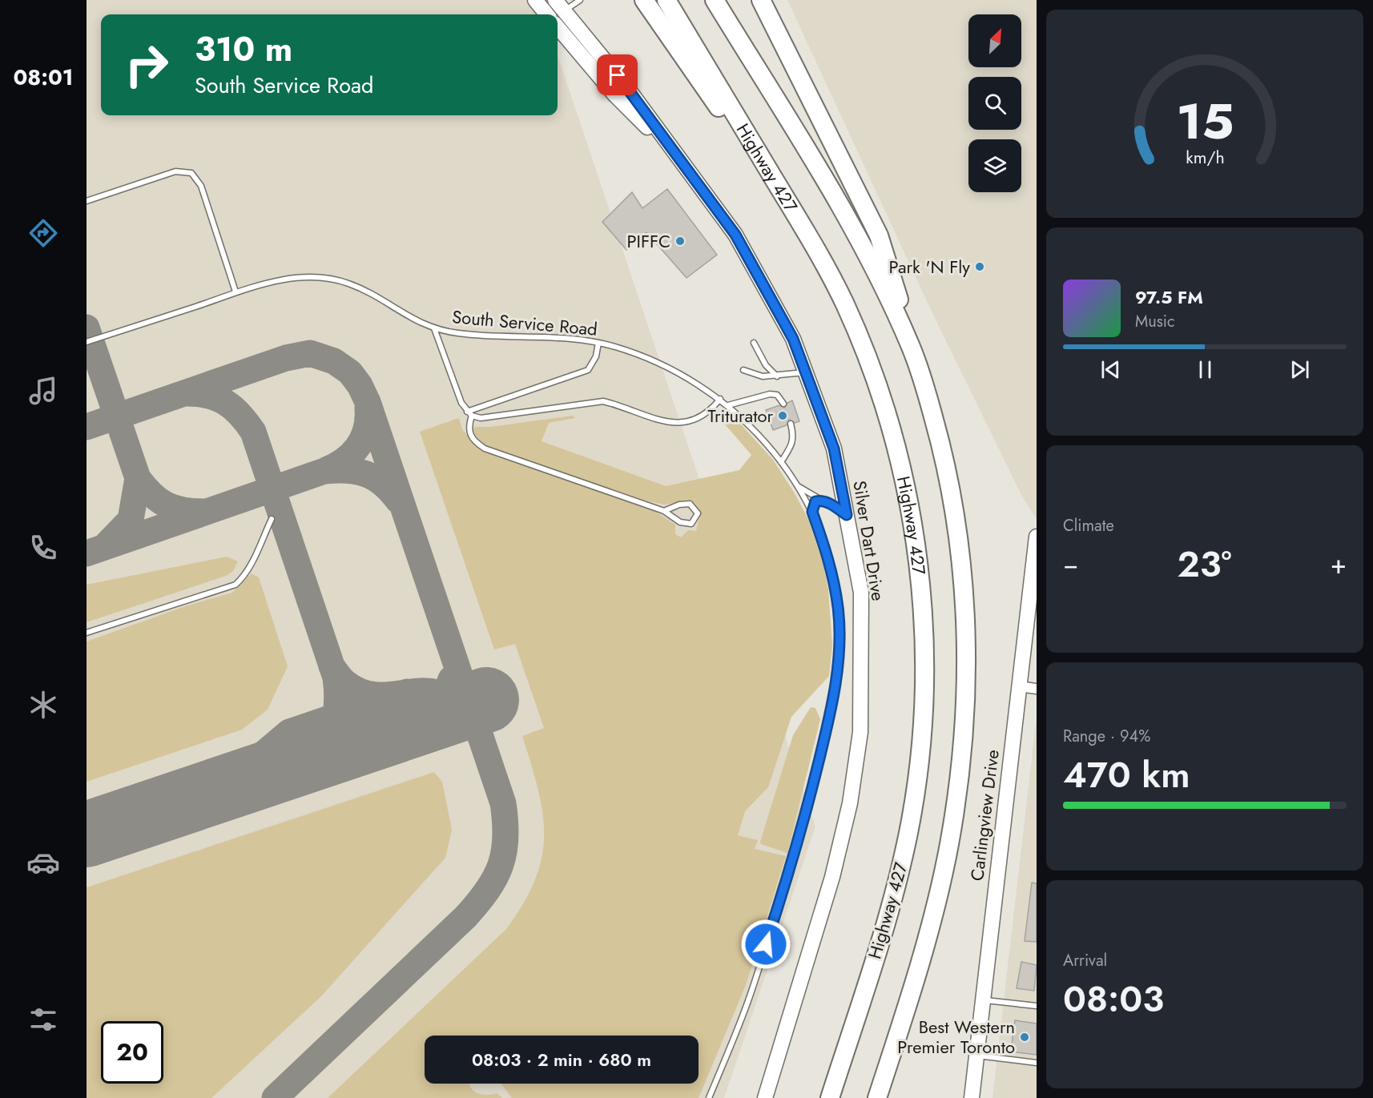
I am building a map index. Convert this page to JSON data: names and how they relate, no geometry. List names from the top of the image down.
{
  "streets": {
    "highway": ["Highway 427"],
    "street": ["Silver Dart Drive", "Carlingview Drive"],
    "lane": ["South Service Road"]
  },
  "crossings": [
    ["South Service Road", "Silver Dart Drive"]
  ],
  "places": [
    "PIFFC",
    "Park 'N Fly",
    "Triturator",
    "Best Western Premier Toronto"
  ],
  "north": "top right",
  "page": {
    "tabs": "08:01",
    "turn": ["310 m", "South Service Road"],
    "song": ["97.5 FM", "Music"],
    "tile": [
      "Climate",
      ["Range · 94%", "470 km"],
      ["Arrival", "08:03"]
    ],
    "heat": ["−", "23°", "+"],
    "limit": "20",
    "trip": "08:03 · 2 min · 680 m",
    "gauge": ["15", "km/h"]
  }
}
